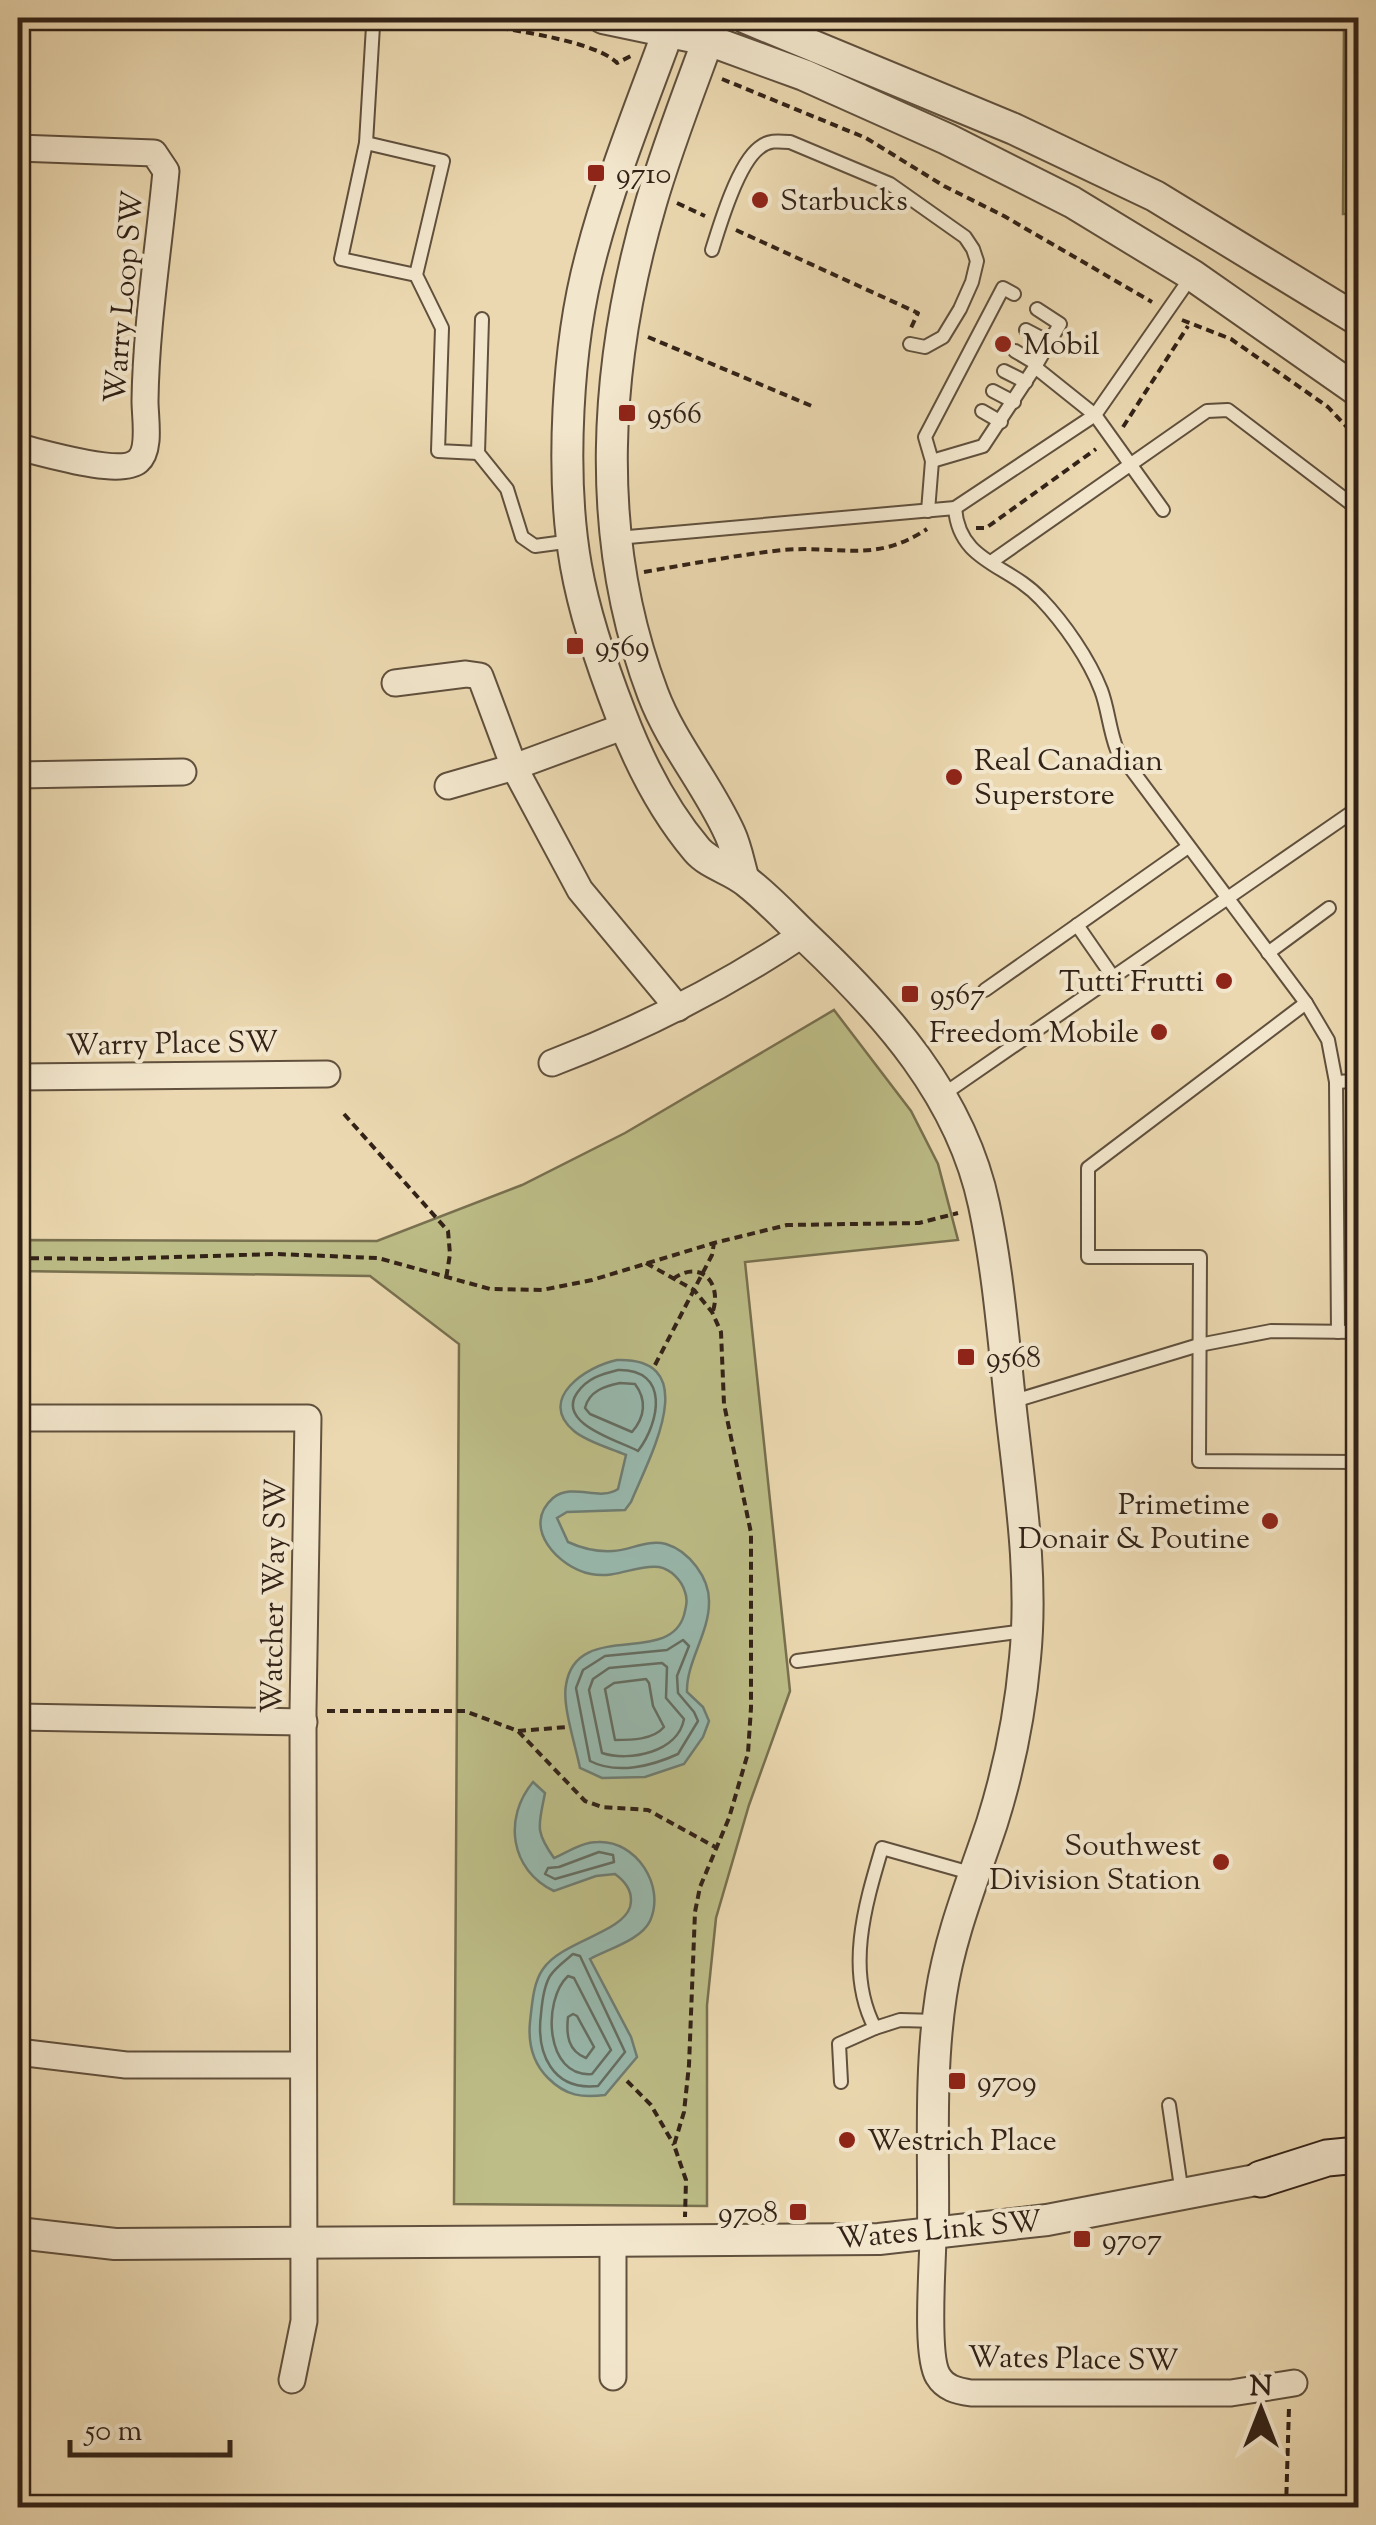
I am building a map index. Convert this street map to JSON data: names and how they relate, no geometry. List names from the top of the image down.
{
  "streets": {
    "street": [
      "Warry Loop SW",
      "Warry Place SW",
      "Watcher Way SW",
      "Wates Link SW",
      "Wates Place SW"
    ]
  },
  "crossings": [
    ["Watcher Way SW", "Wates Link SW"],
    ["Wates Link SW", "Wates Place SW"]
  ],
  "places": {
    "transit": [
      "9710",
      "9566",
      "9569",
      "9567",
      "9568",
      "9709",
      "9708",
      "9707"
    ],
    "other": [
      "Starbucks",
      "Mobil",
      "Real Canadian Superstore",
      "Tutti Frutti",
      "Freedom Mobile",
      "Primetime Donair & Poutine",
      "Southwest Division Station",
      "Westrich Place"
    ]
  },
  "scale_bar": "50 m",
  "north": "top"
}
